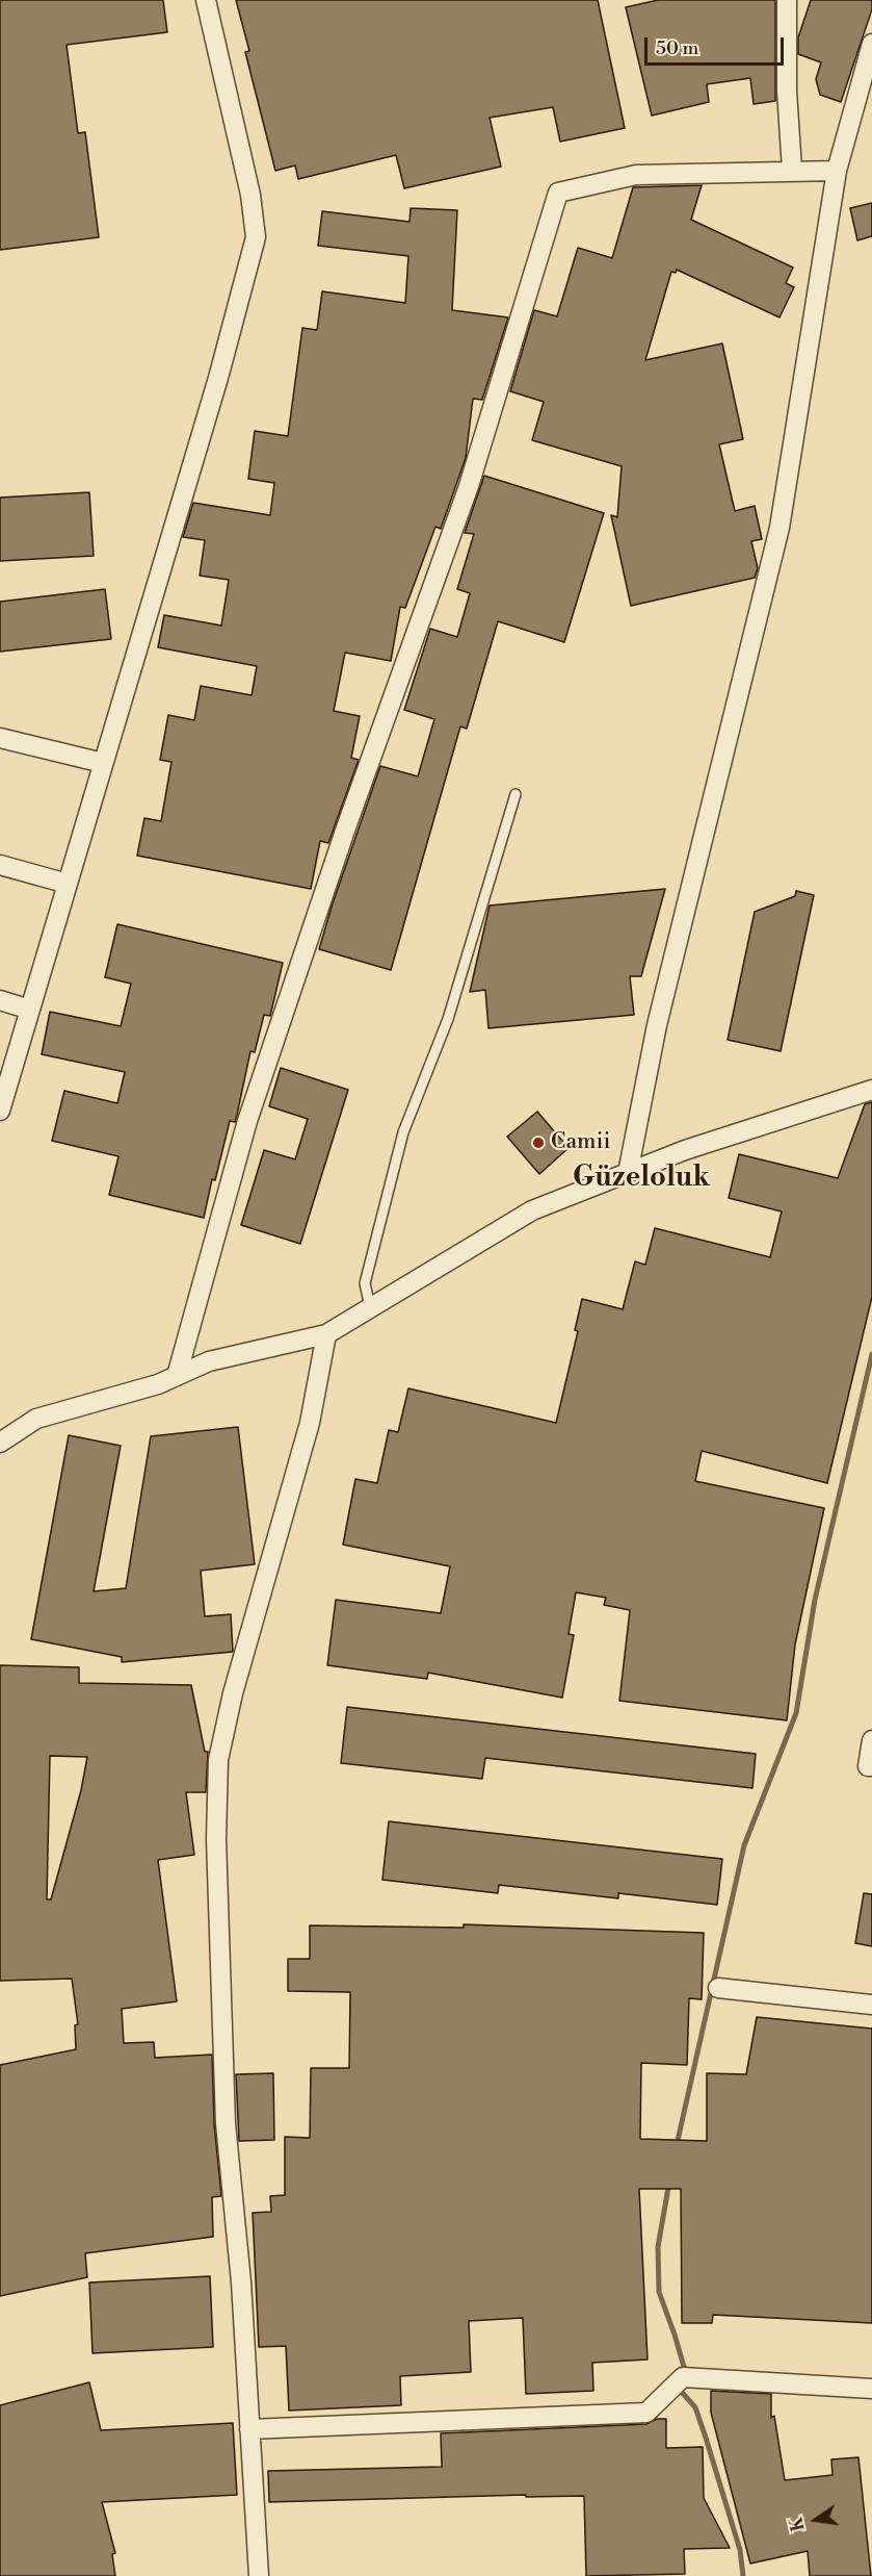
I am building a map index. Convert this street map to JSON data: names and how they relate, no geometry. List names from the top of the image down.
{
  "districts": ["Güzeloluk"],
  "places": ["Camii"],
  "scale_bar": "50 m",
  "north": "left"
}
